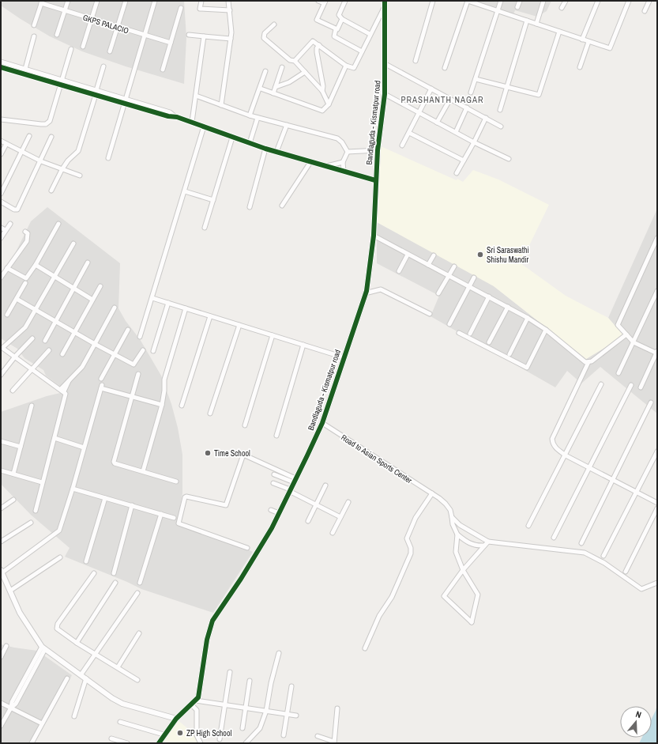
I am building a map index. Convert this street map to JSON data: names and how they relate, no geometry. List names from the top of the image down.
{
  "streets": {
    "street": ["GKPS PALACIO", "Bandlaguda - Kismatpur road", "Road to Asian Sports Center"]
  },
  "crossings": [
    ["Bandlaguda - Kismatpur road", "Road to Asian Sports Center"]
  ],
  "districts": ["PRASHANTH NAGAR"],
  "places": ["Sri Saraswathi Shishu Mandir", "Time School", "ZP High School"],
  "north": "top"
}
